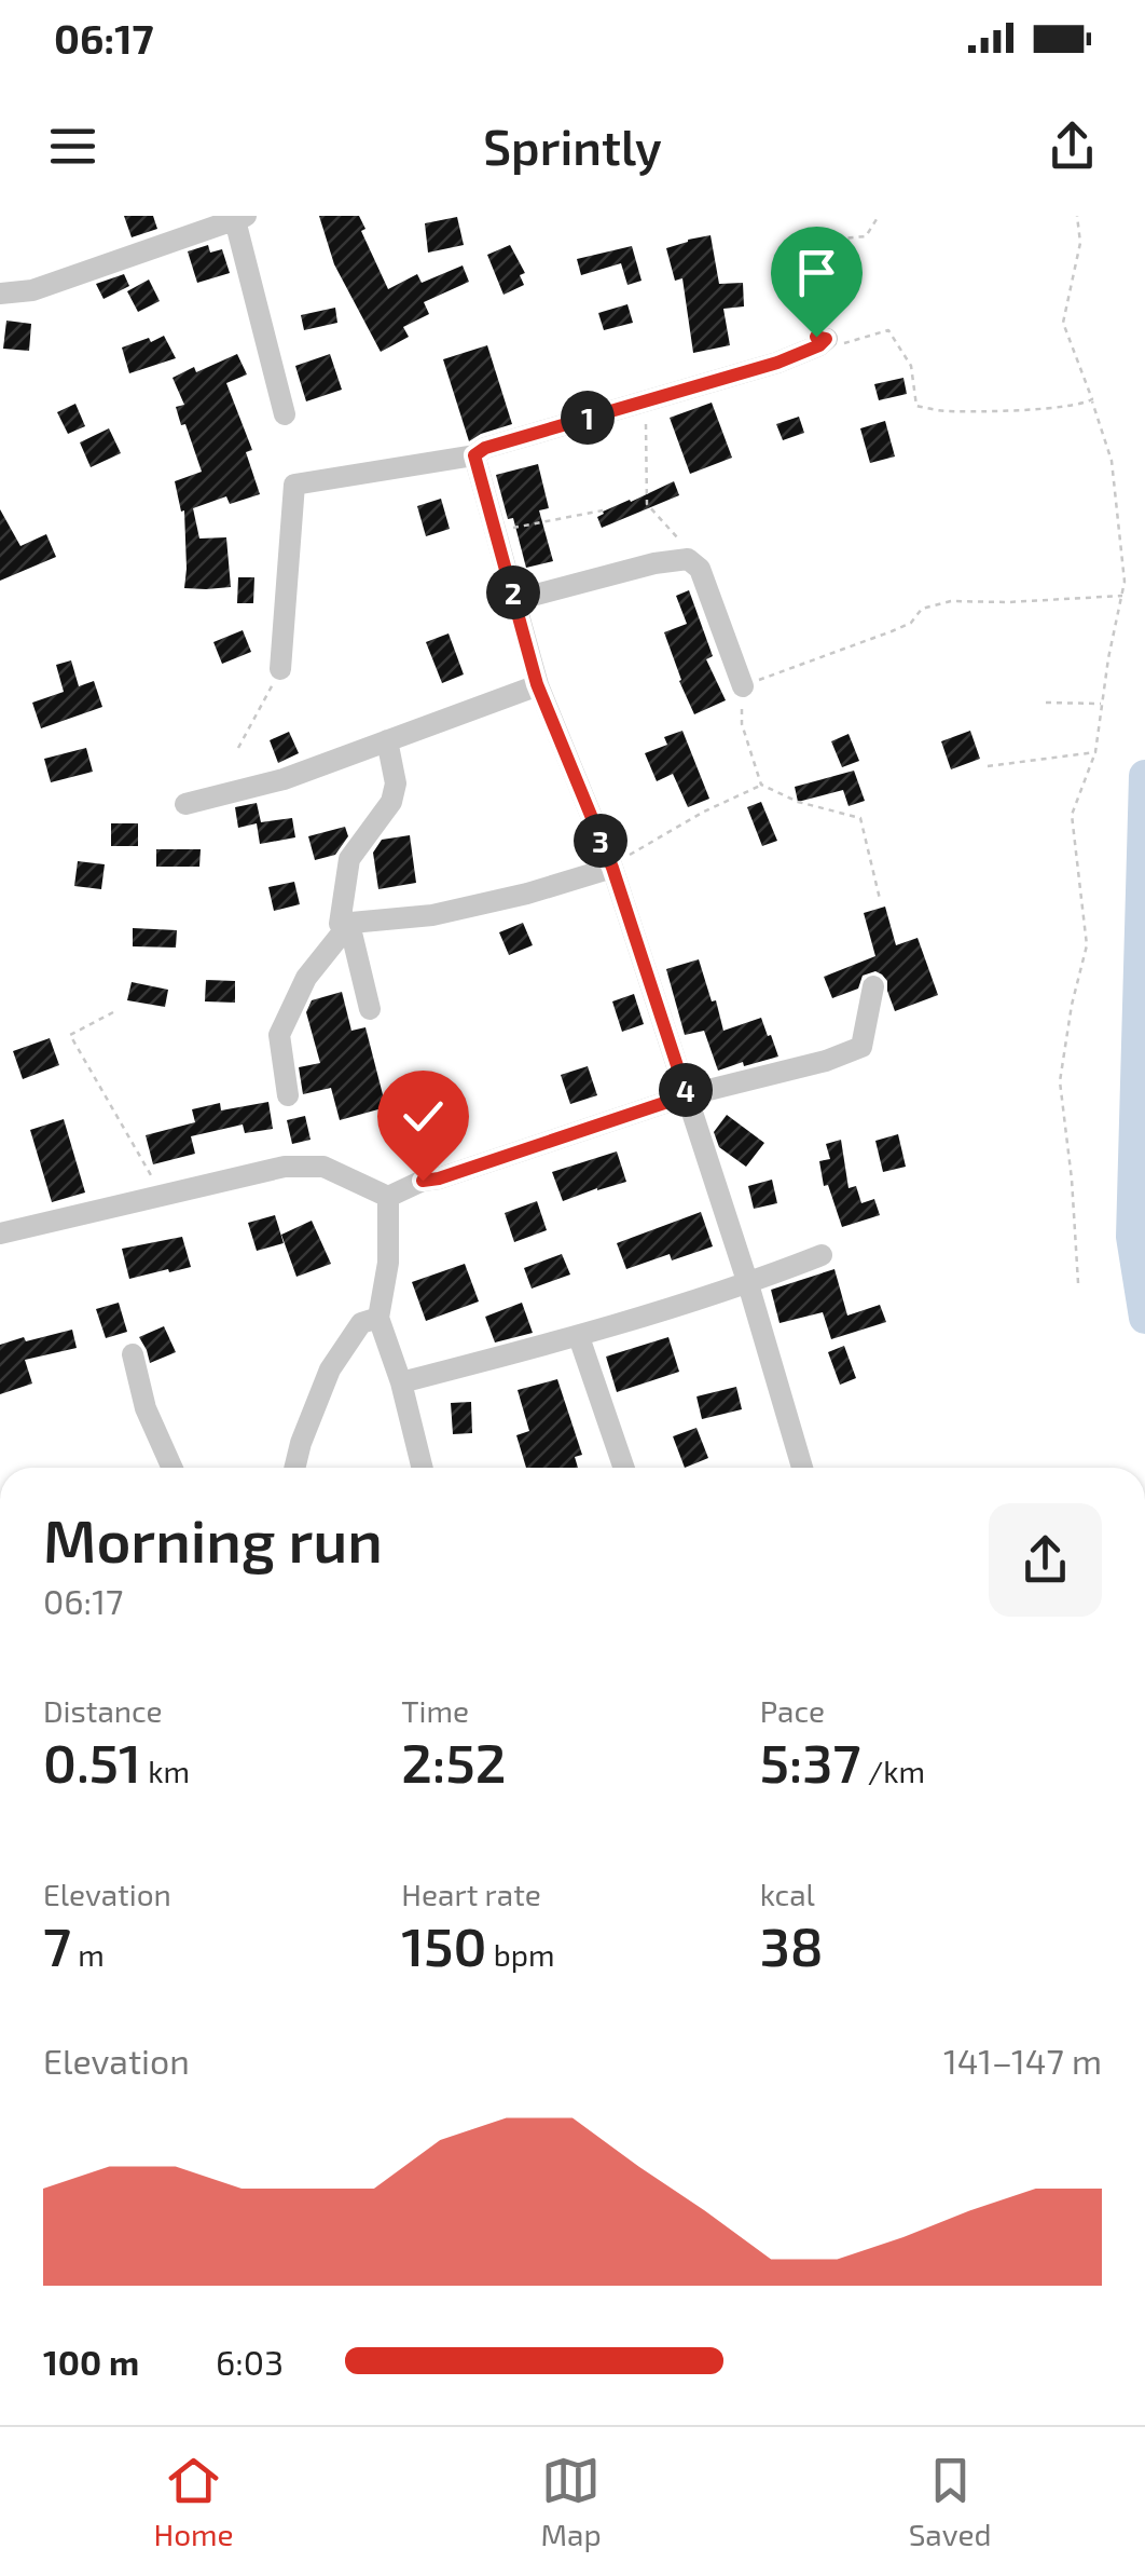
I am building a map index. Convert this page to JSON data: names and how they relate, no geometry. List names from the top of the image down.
{
  "page": {
    "status": "06:17",
    "header": "Sprintly",
    "pins": [
      "1",
      "2",
      "3",
      "4"
    ],
    "heading": ["Morning run", "06:17"],
    "stats": [
      ["Distance", "0.51 km"],
      ["Time", "2:52"],
      ["Pace", "5:37 /km"],
      ["Elevation", "7 m"],
      ["Heart rate", "150 bpm"],
      ["kcal", "38"]
    ],
    "chart": ["Elevation", "141–147 m"],
    "list": [
      {
        "name": "100 m",
        "note": "6:03"
      }
    ],
    "tabs": ["Home", "Map", "Saved"]
  }
}
